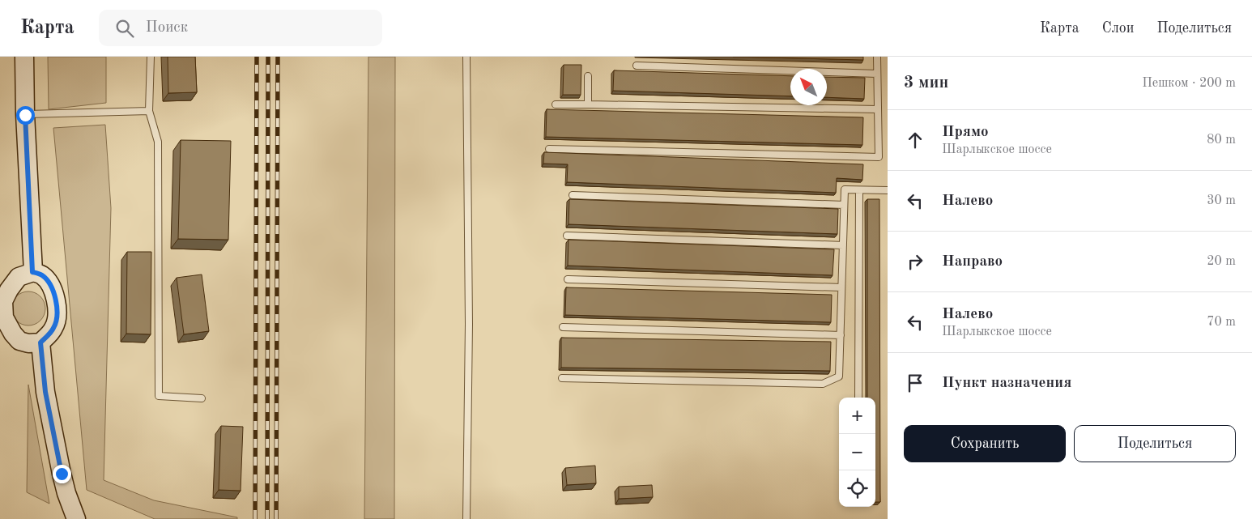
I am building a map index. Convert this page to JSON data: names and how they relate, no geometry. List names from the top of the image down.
{
  "north": "top left",
  "page": {
    "header": "Карта",
    "search": "Поиск",
    "nav": ["Карта", "Слои", "Поделиться"],
    "heading": ["3 мин", "Пешком · 200 m"],
    "list": [
      ["Прямо", "Шарлыкское шоссе", "80 m"],
      ["Налево", "30 m"],
      ["Направо", "20 m"],
      ["Налево", "Шарлыкское шоссе", "70 m"],
      "Пункт назначения"
    ],
    "map_buttons": ["+", "−"],
    "buttons": ["Сохранить", "Поделиться"]
  }
}
